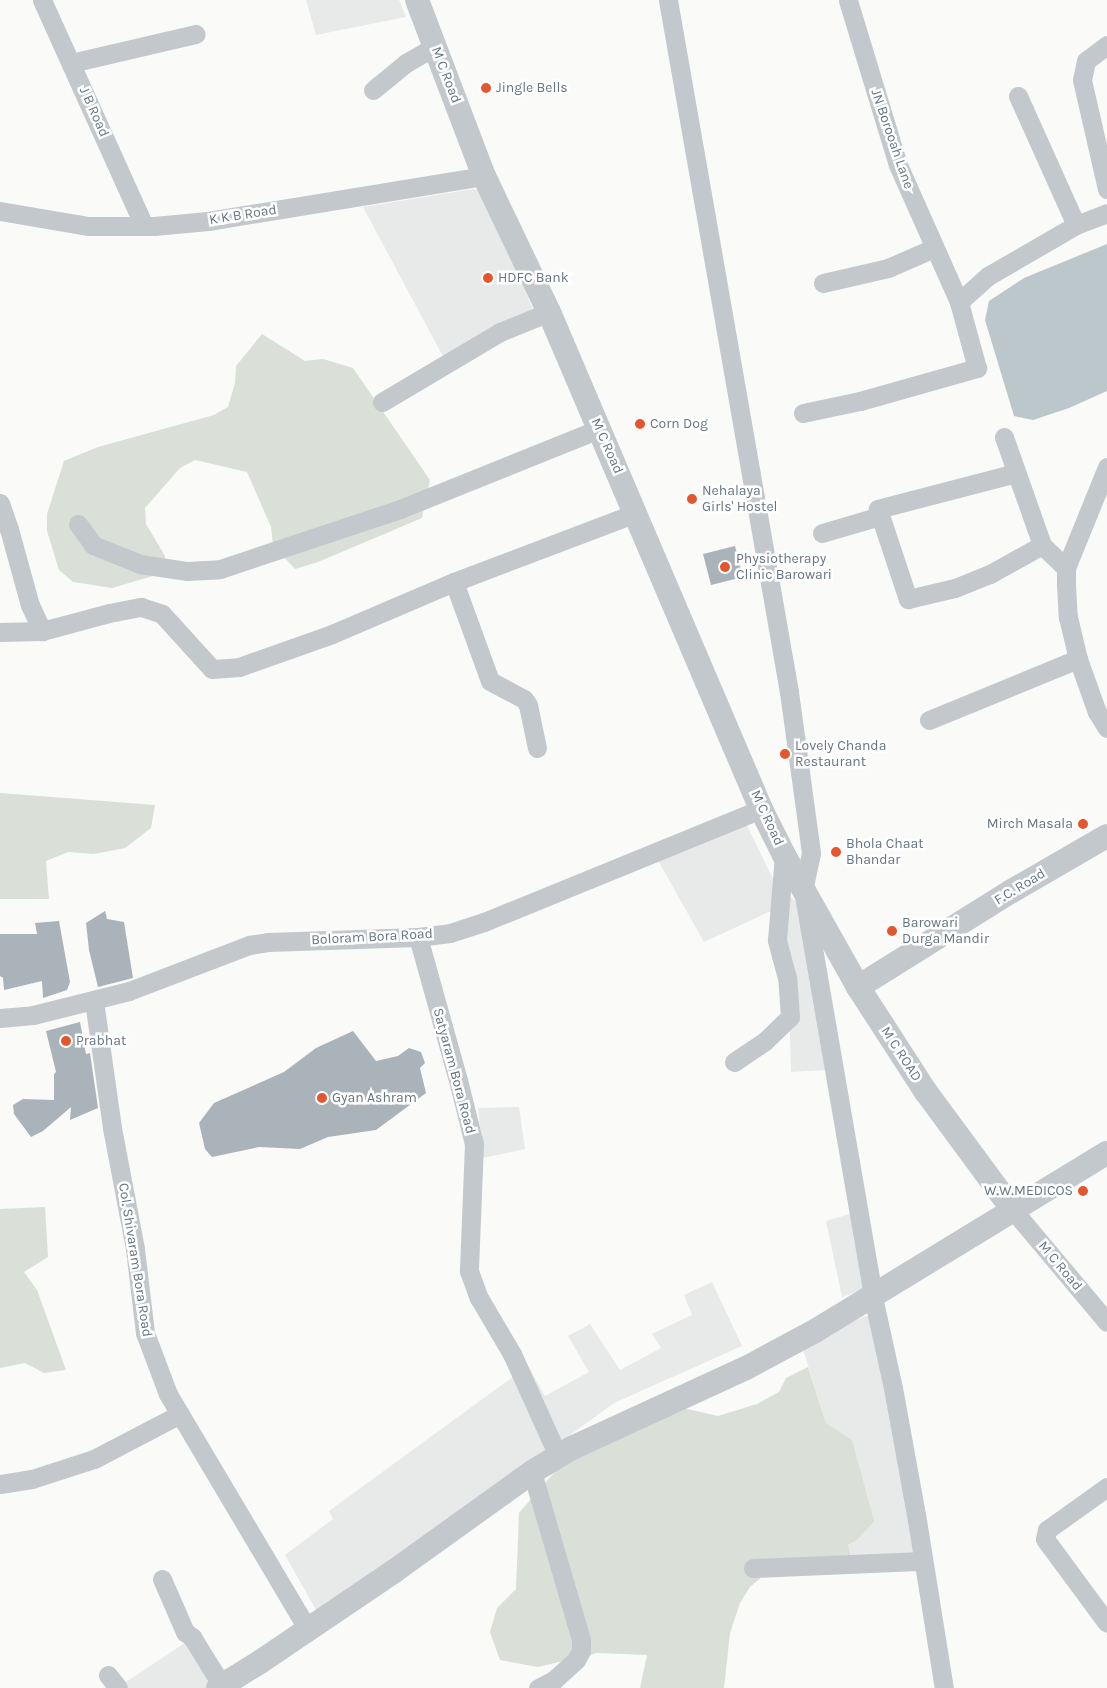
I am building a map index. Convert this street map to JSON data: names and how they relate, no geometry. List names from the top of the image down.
{
  "streets": {
    "street": [
      "M C Road",
      "J B Road",
      "JN Borooah Lane",
      "K K B Road",
      "F.C. Road",
      "Boloram Bora Road",
      "M C ROAD",
      "Satyaram Bora Road",
      "Col. Shivaram Bora Road"
    ]
  },
  "crossings": [
    ["M C Road", "K K B Road"],
    ["M C Road", "Boloram Bora Road"],
    ["M C Road", "M C ROAD"],
    ["J B Road", "K K B Road"],
    ["F.C. Road", "M C ROAD"],
    ["Boloram Bora Road", "Satyaram Bora Road"],
    ["Boloram Bora Road", "Col. Shivaram Bora Road"]
  ],
  "places": [
    "Jingle Bells",
    "HDFC Bank",
    "Corn Dog",
    "Nehalaya Girls' Hostel",
    "Physiotherapy Clinic Barowari",
    "Lovely Chanda Restaurant",
    "Mirch Masala",
    "Bhola Chaat Bhandar",
    "Barowari Durga Mandir",
    "Prabhat",
    "Gyan Ashram",
    "W.W.MEDICOS"
  ]
}
